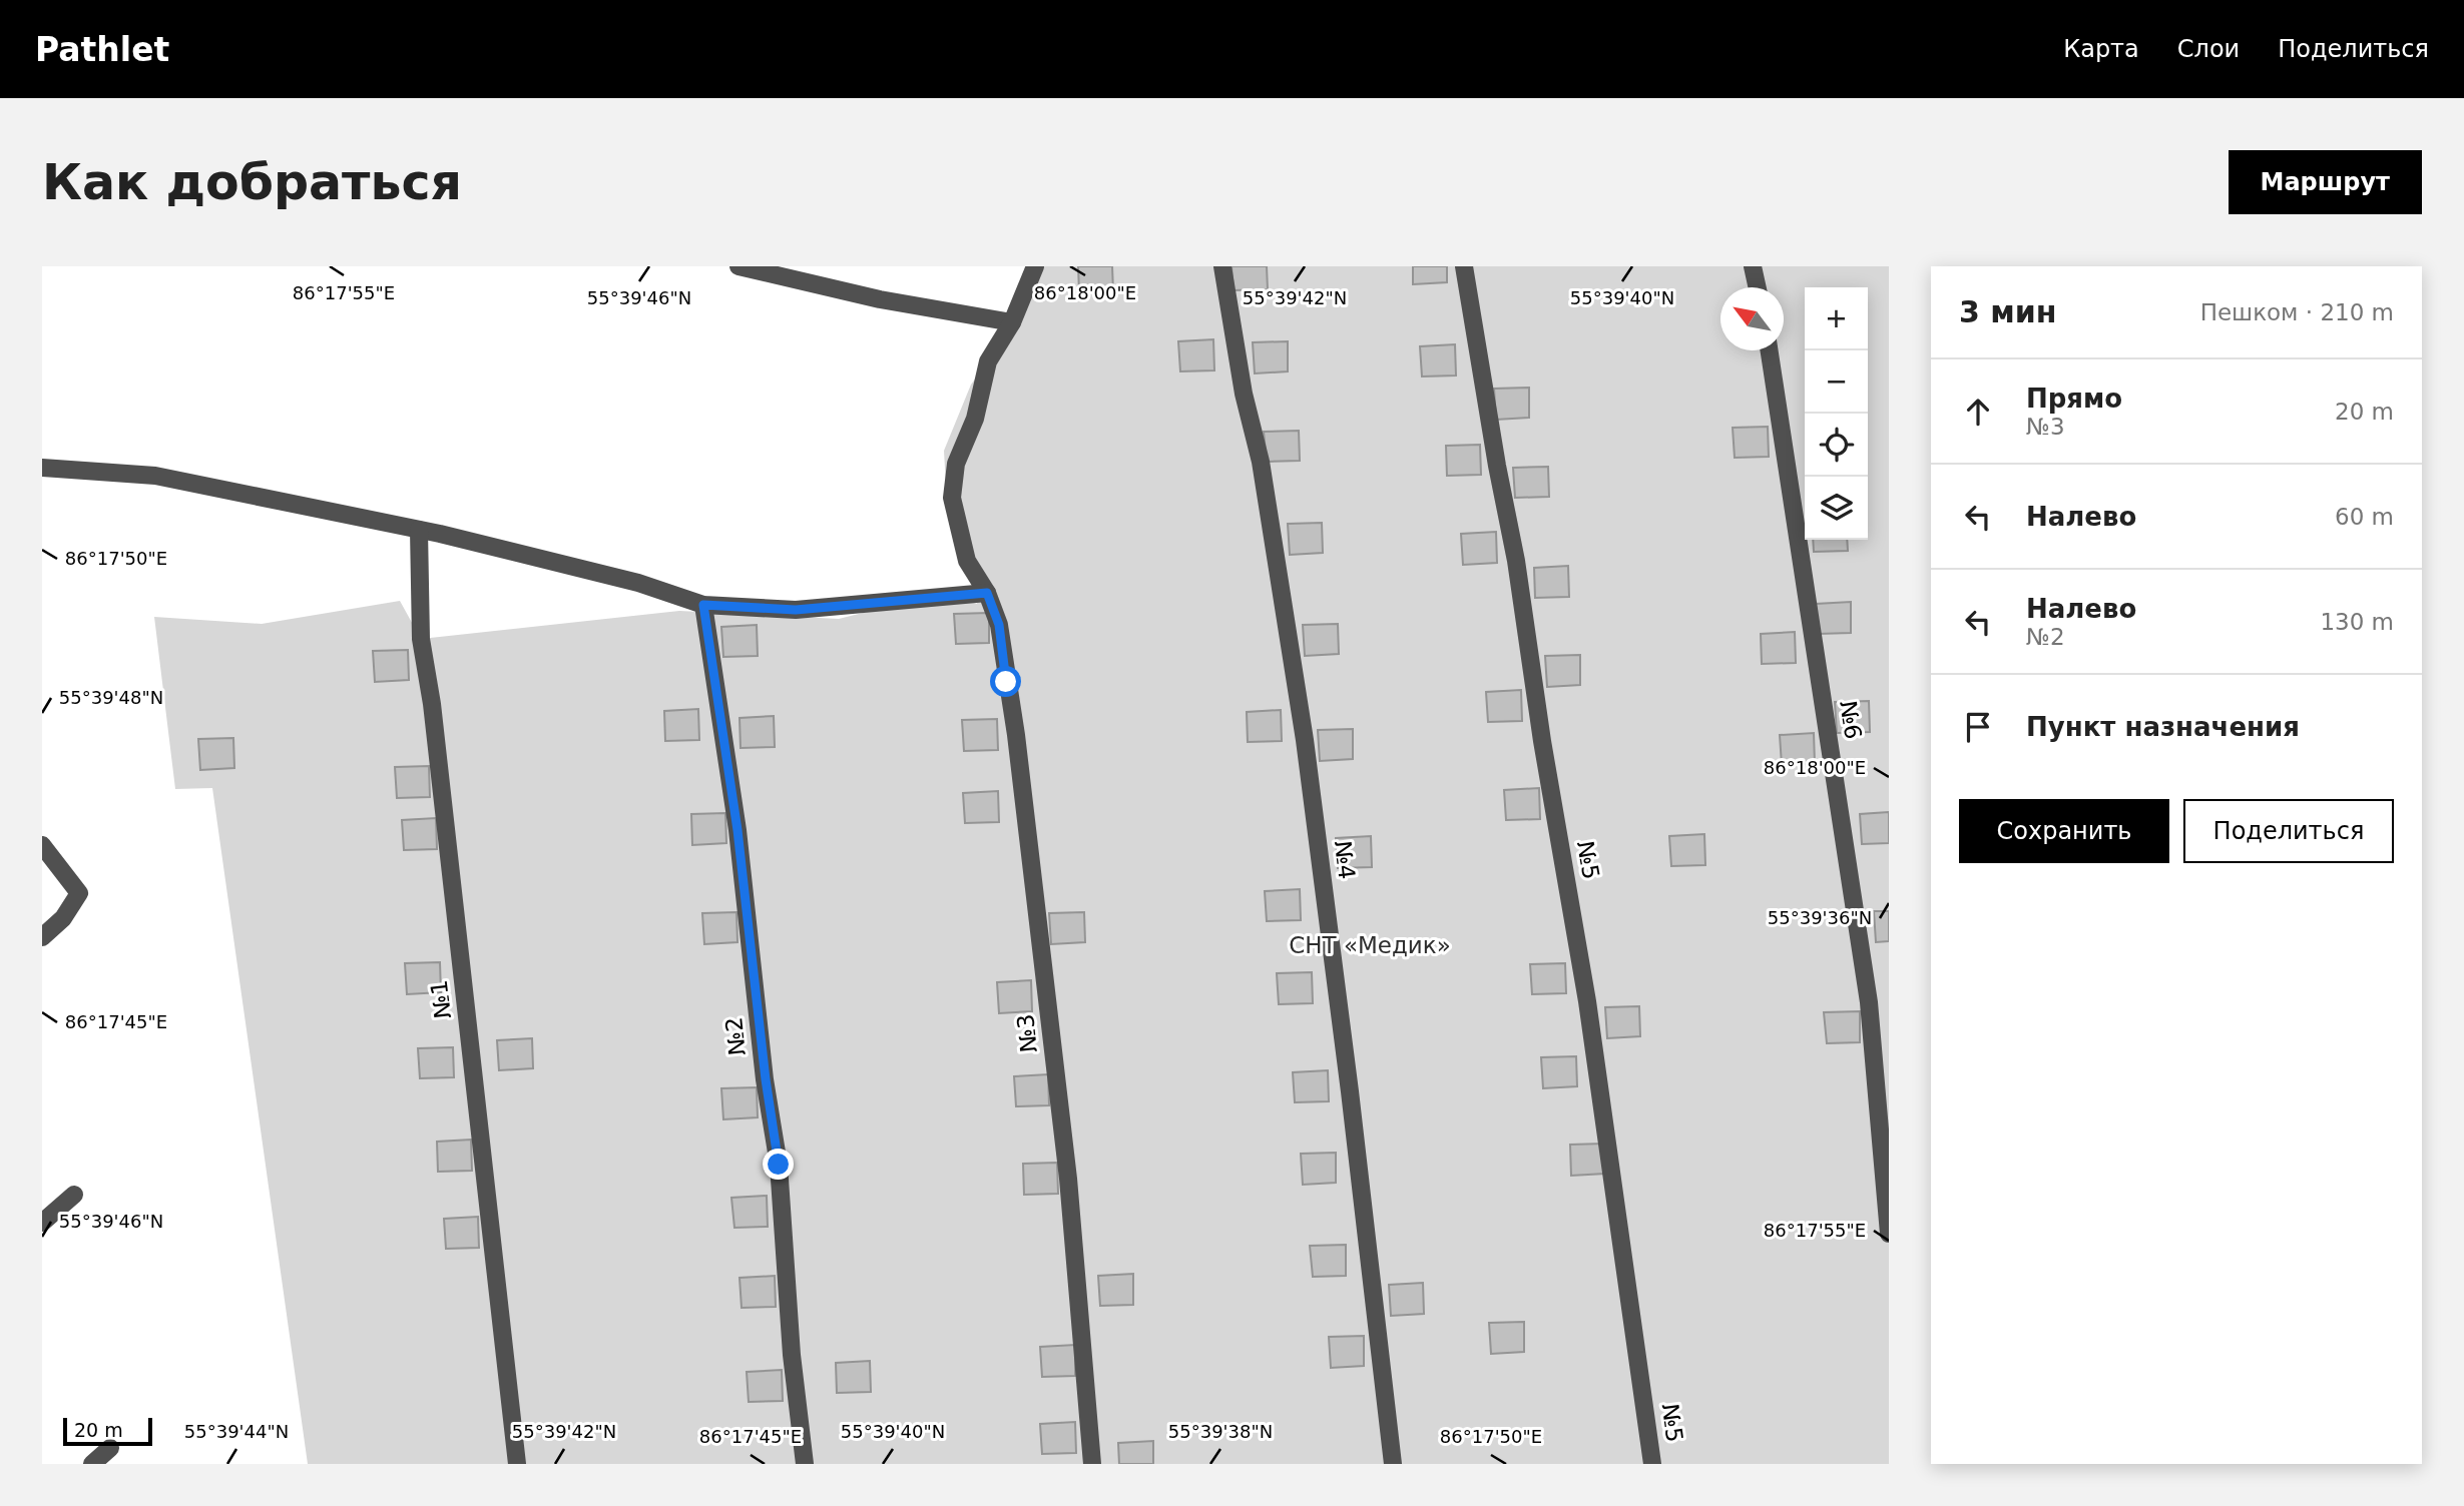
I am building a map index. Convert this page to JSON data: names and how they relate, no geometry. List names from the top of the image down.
{
  "streets": {
    "street": [
      "№6",
      "№4",
      "№5",
      "№1",
      "№3",
      "№2"
    ]
  },
  "parks": ["СНТ «Медик»"],
  "scale_bar": "20 m",
  "north": "top left",
  "page": {
    "header": "Pathlet",
    "nav": ["Карта", "Слои", "Поделиться"],
    "buttons": [
      "Маршрут",
      ["Сохранить", "Поделиться"]
    ],
    "title": "Как добраться",
    "heading": ["3 мин", "Пешком · 210 m"],
    "map_buttons": ["+", "−"],
    "list": [
      ["Прямо", "№3", "20 m"],
      ["Налево", "60 m"],
      ["Налево", "№2", "130 m"],
      "Пункт назначения"
    ],
    "scale": "20 m"
  },
  "coordinates": [
    "86°17'55\"E",
    "86°18'00\"E",
    "55°39'46\"N",
    "55°39'42\"N",
    "55°39'40\"N",
    "86°17'50\"E",
    "55°39'48\"N",
    "55°39'36\"N",
    "86°17'45\"E",
    "55°39'44\"N",
    "55°39'38\"N"
  ]
}
